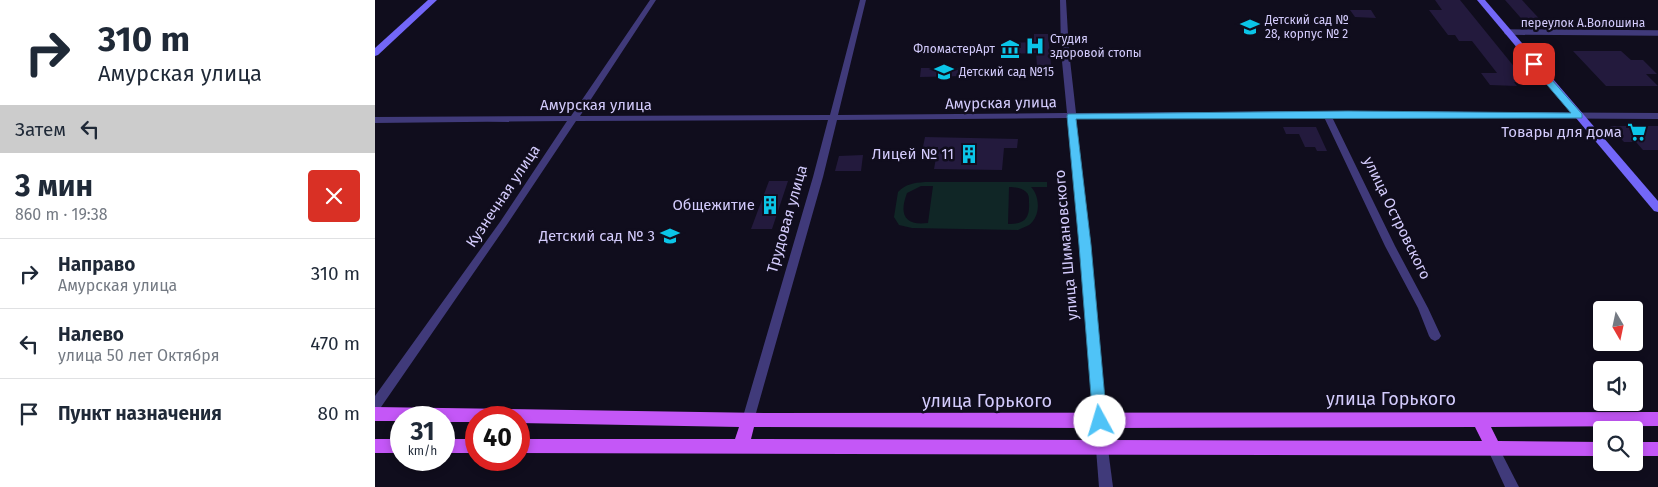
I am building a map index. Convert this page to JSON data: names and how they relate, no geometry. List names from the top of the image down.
{
  "streets": {
    "main road": ["Трудовая улица", "улица Шимановского", "улица Горького"],
    "street": [
      "переулок А.Волошина",
      "Амурская улица",
      "Кузнечная улица",
      "улица Островского"
    ]
  },
  "crossings": [
    ["Амурская улица", "Кузнечная улица"],
    ["Амурская улица", "улица Островского"],
    ["Амурская улица", "Трудовая улица"],
    ["Амурская улица", "улица Шимановского"],
    ["Трудовая улица", "улица Горького"],
    ["улица Шимановского", "улица Горького"]
  ],
  "places": {
    "school or university": ["Детский сад № 28, корпус № 2", "Детский сад №15", "Детский сад № 3"],
    "hospital": ["Студия здоровой стопы"],
    "museum": ["ФломастерАрт"],
    "supermarket": ["Товары для дома"],
    "building": ["Лицей № 11", "Общежитие"]
  },
  "north": "bottom",
  "page": {
    "turn": ["310 m", "Амурская улица"],
    "then": "Затем",
    "heading": ["3 мин", "860 m · 19:38"],
    "list": [
      {
        "name": "Направо",
        "note": "Амурская улица",
        "value": "310 m"
      },
      {
        "name": "Налево",
        "note": "улица 50 лет Октября",
        "value": "470 m"
      },
      {
        "name": "Пункт назначения",
        "value": "80 m"
      }
    ],
    "speed": "31 km/h",
    "limit": "40"
  }
}
